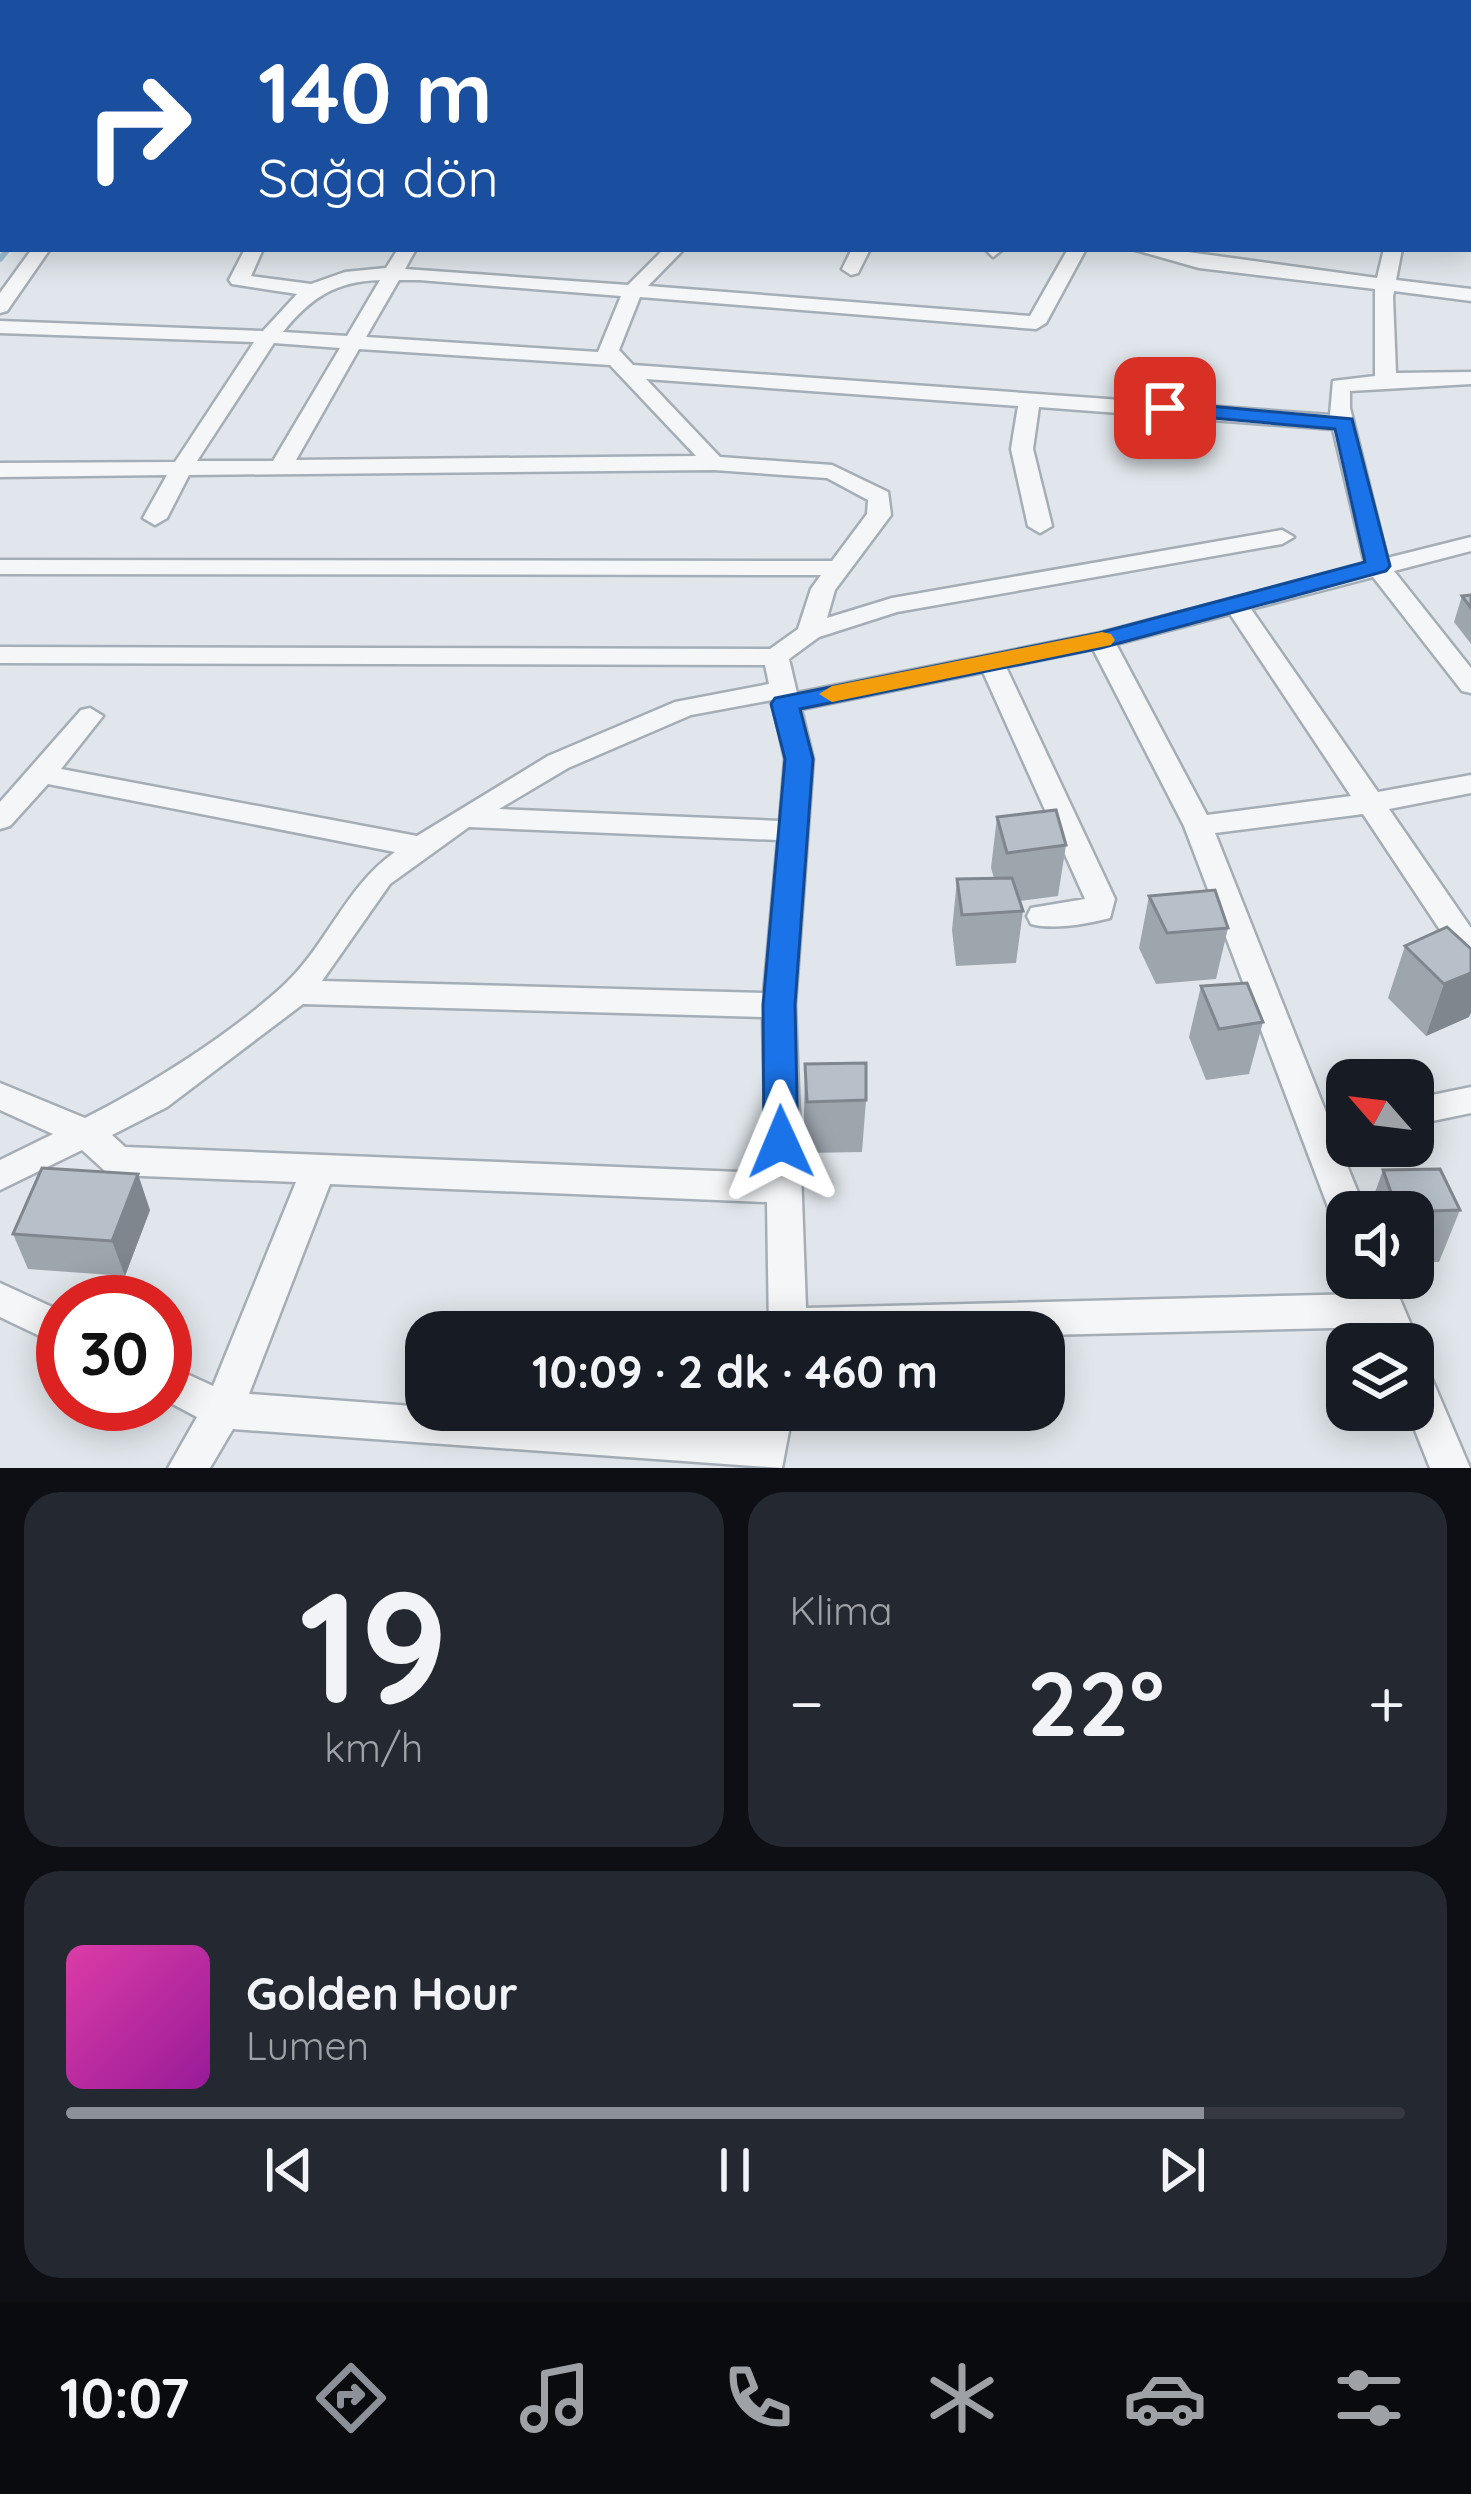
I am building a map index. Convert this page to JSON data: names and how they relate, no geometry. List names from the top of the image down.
{
  "north": "top left",
  "page": {
    "turn": ["140 m", "Sağa dön"],
    "limit": "30",
    "trip": "10:09 · 2 dk · 460 m",
    "tile": [
      ["19", "km/h"],
      "Klima"
    ],
    "heat": ["−", "22°", "+"],
    "song": ["Golden Hour", "Lumen"],
    "tabs": "10:07"
  }
}
